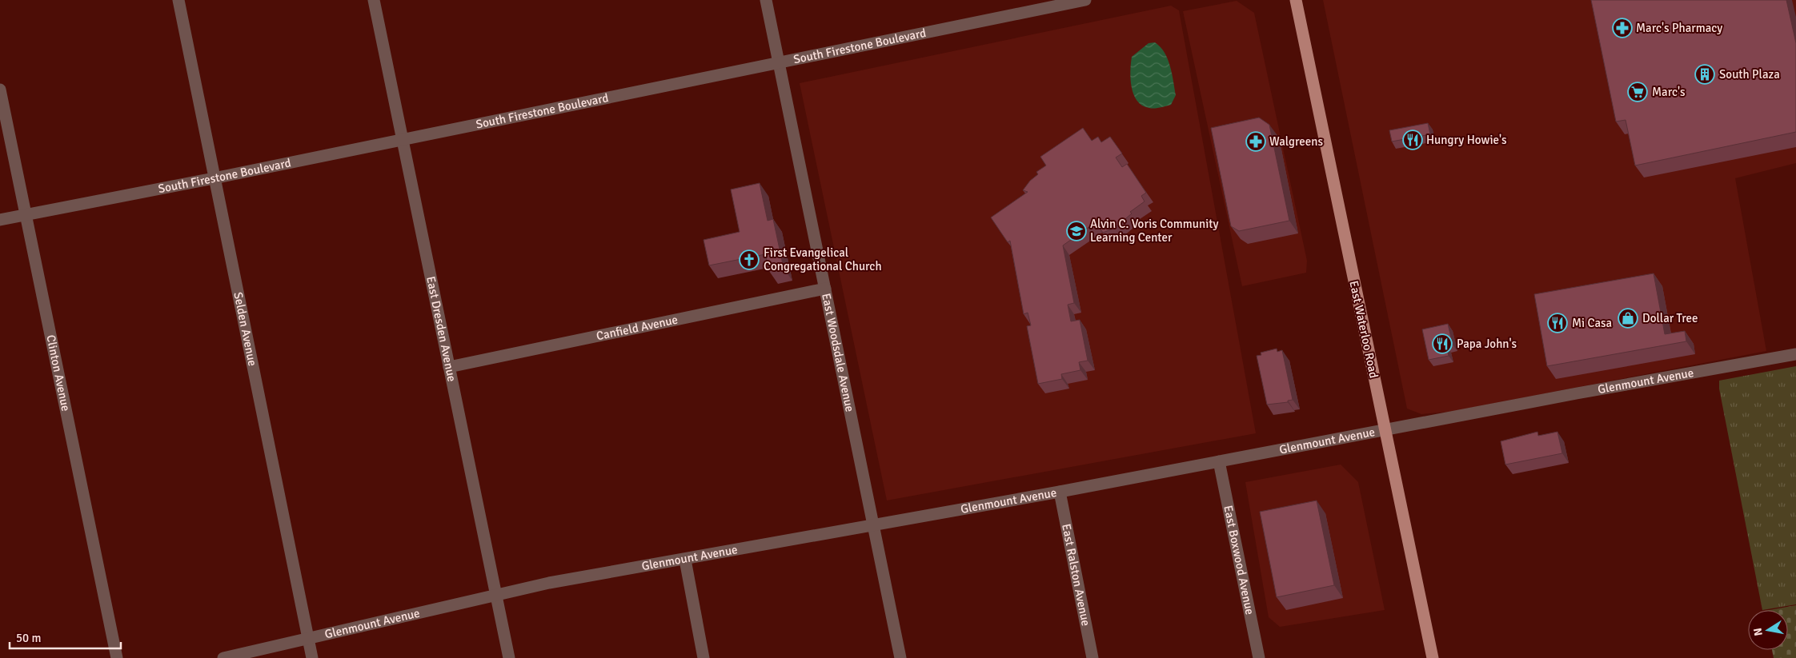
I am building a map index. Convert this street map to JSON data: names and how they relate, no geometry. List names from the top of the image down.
{
  "streets": {
    "main road": ["East Waterloo Road"],
    "street": [
      "South Firestone Boulevard",
      "Canfield Avenue",
      "Selden Avenue",
      "East Dresden Avenue",
      "East Woodsdale Avenue",
      "Clinton Avenue",
      "Glenmount Avenue",
      "East Boxwood Avenue",
      "East Ralston Avenue"
    ]
  },
  "crossings": [
    ["South Firestone Boulevard", "Selden Avenue"],
    ["South Firestone Boulevard", "East Dresden Avenue"],
    ["South Firestone Boulevard", "East Woodsdale Avenue"],
    ["South Firestone Boulevard", "Clinton Avenue"],
    ["Canfield Avenue", "East Dresden Avenue"],
    ["Canfield Avenue", "East Woodsdale Avenue"],
    ["Selden Avenue", "Glenmount Avenue"],
    ["East Dresden Avenue", "Glenmount Avenue"],
    ["East Waterloo Road", "Glenmount Avenue"],
    ["East Woodsdale Avenue", "Glenmount Avenue"],
    ["Glenmount Avenue", "East Boxwood Avenue"],
    ["Glenmount Avenue", "East Ralston Avenue"]
  ],
  "places": {
    "pharmacy": ["Marc's Pharmacy", "Walgreens"],
    "building": ["South Plaza"],
    "supermarket": ["Marc's"],
    "restaurant": ["Hungry Howie's", "Mi Casa", "Papa John's"],
    "school or university": ["Alvin C. Voris Community Learning Center"],
    "church": ["First Evangelical Congregational Church"],
    "shop": ["Dollar Tree"]
  },
  "scale_bar": "50 m",
  "north": "left"
}
